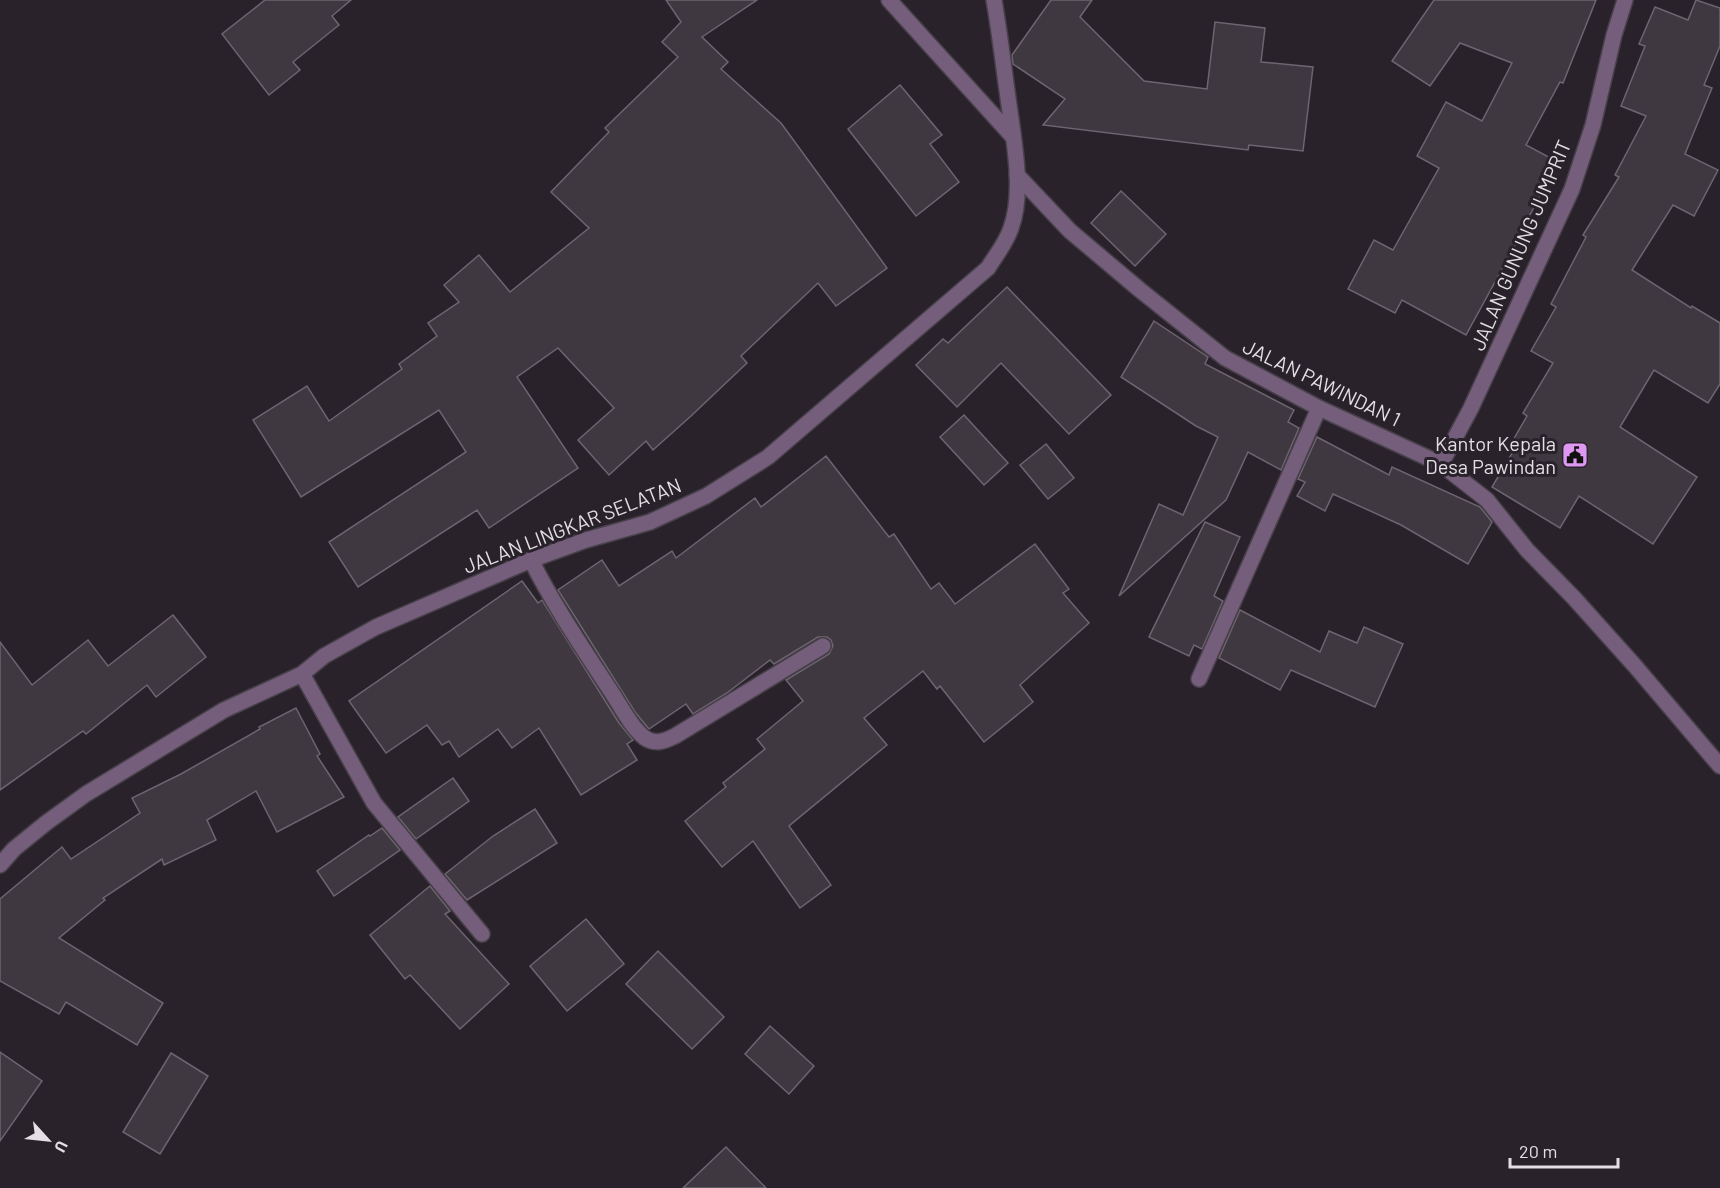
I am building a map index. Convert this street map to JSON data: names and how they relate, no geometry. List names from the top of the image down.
{
  "streets": {
    "street": ["JALAN GUNUNG JUMPRIT", "JALAN PAWINDAN 1", "JALAN LINGKAR SELATAN"]
  },
  "crossings": [
    ["JALAN GUNUNG JUMPRIT", "JALAN PAWINDAN 1"],
    ["JALAN PAWINDAN 1", "JALAN LINGKAR SELATAN"]
  ],
  "places": {
    "public building": ["Kantor Kepala Desa Pawindan"]
  },
  "scale_bar": "20 m",
  "north": "bottom right"
}
